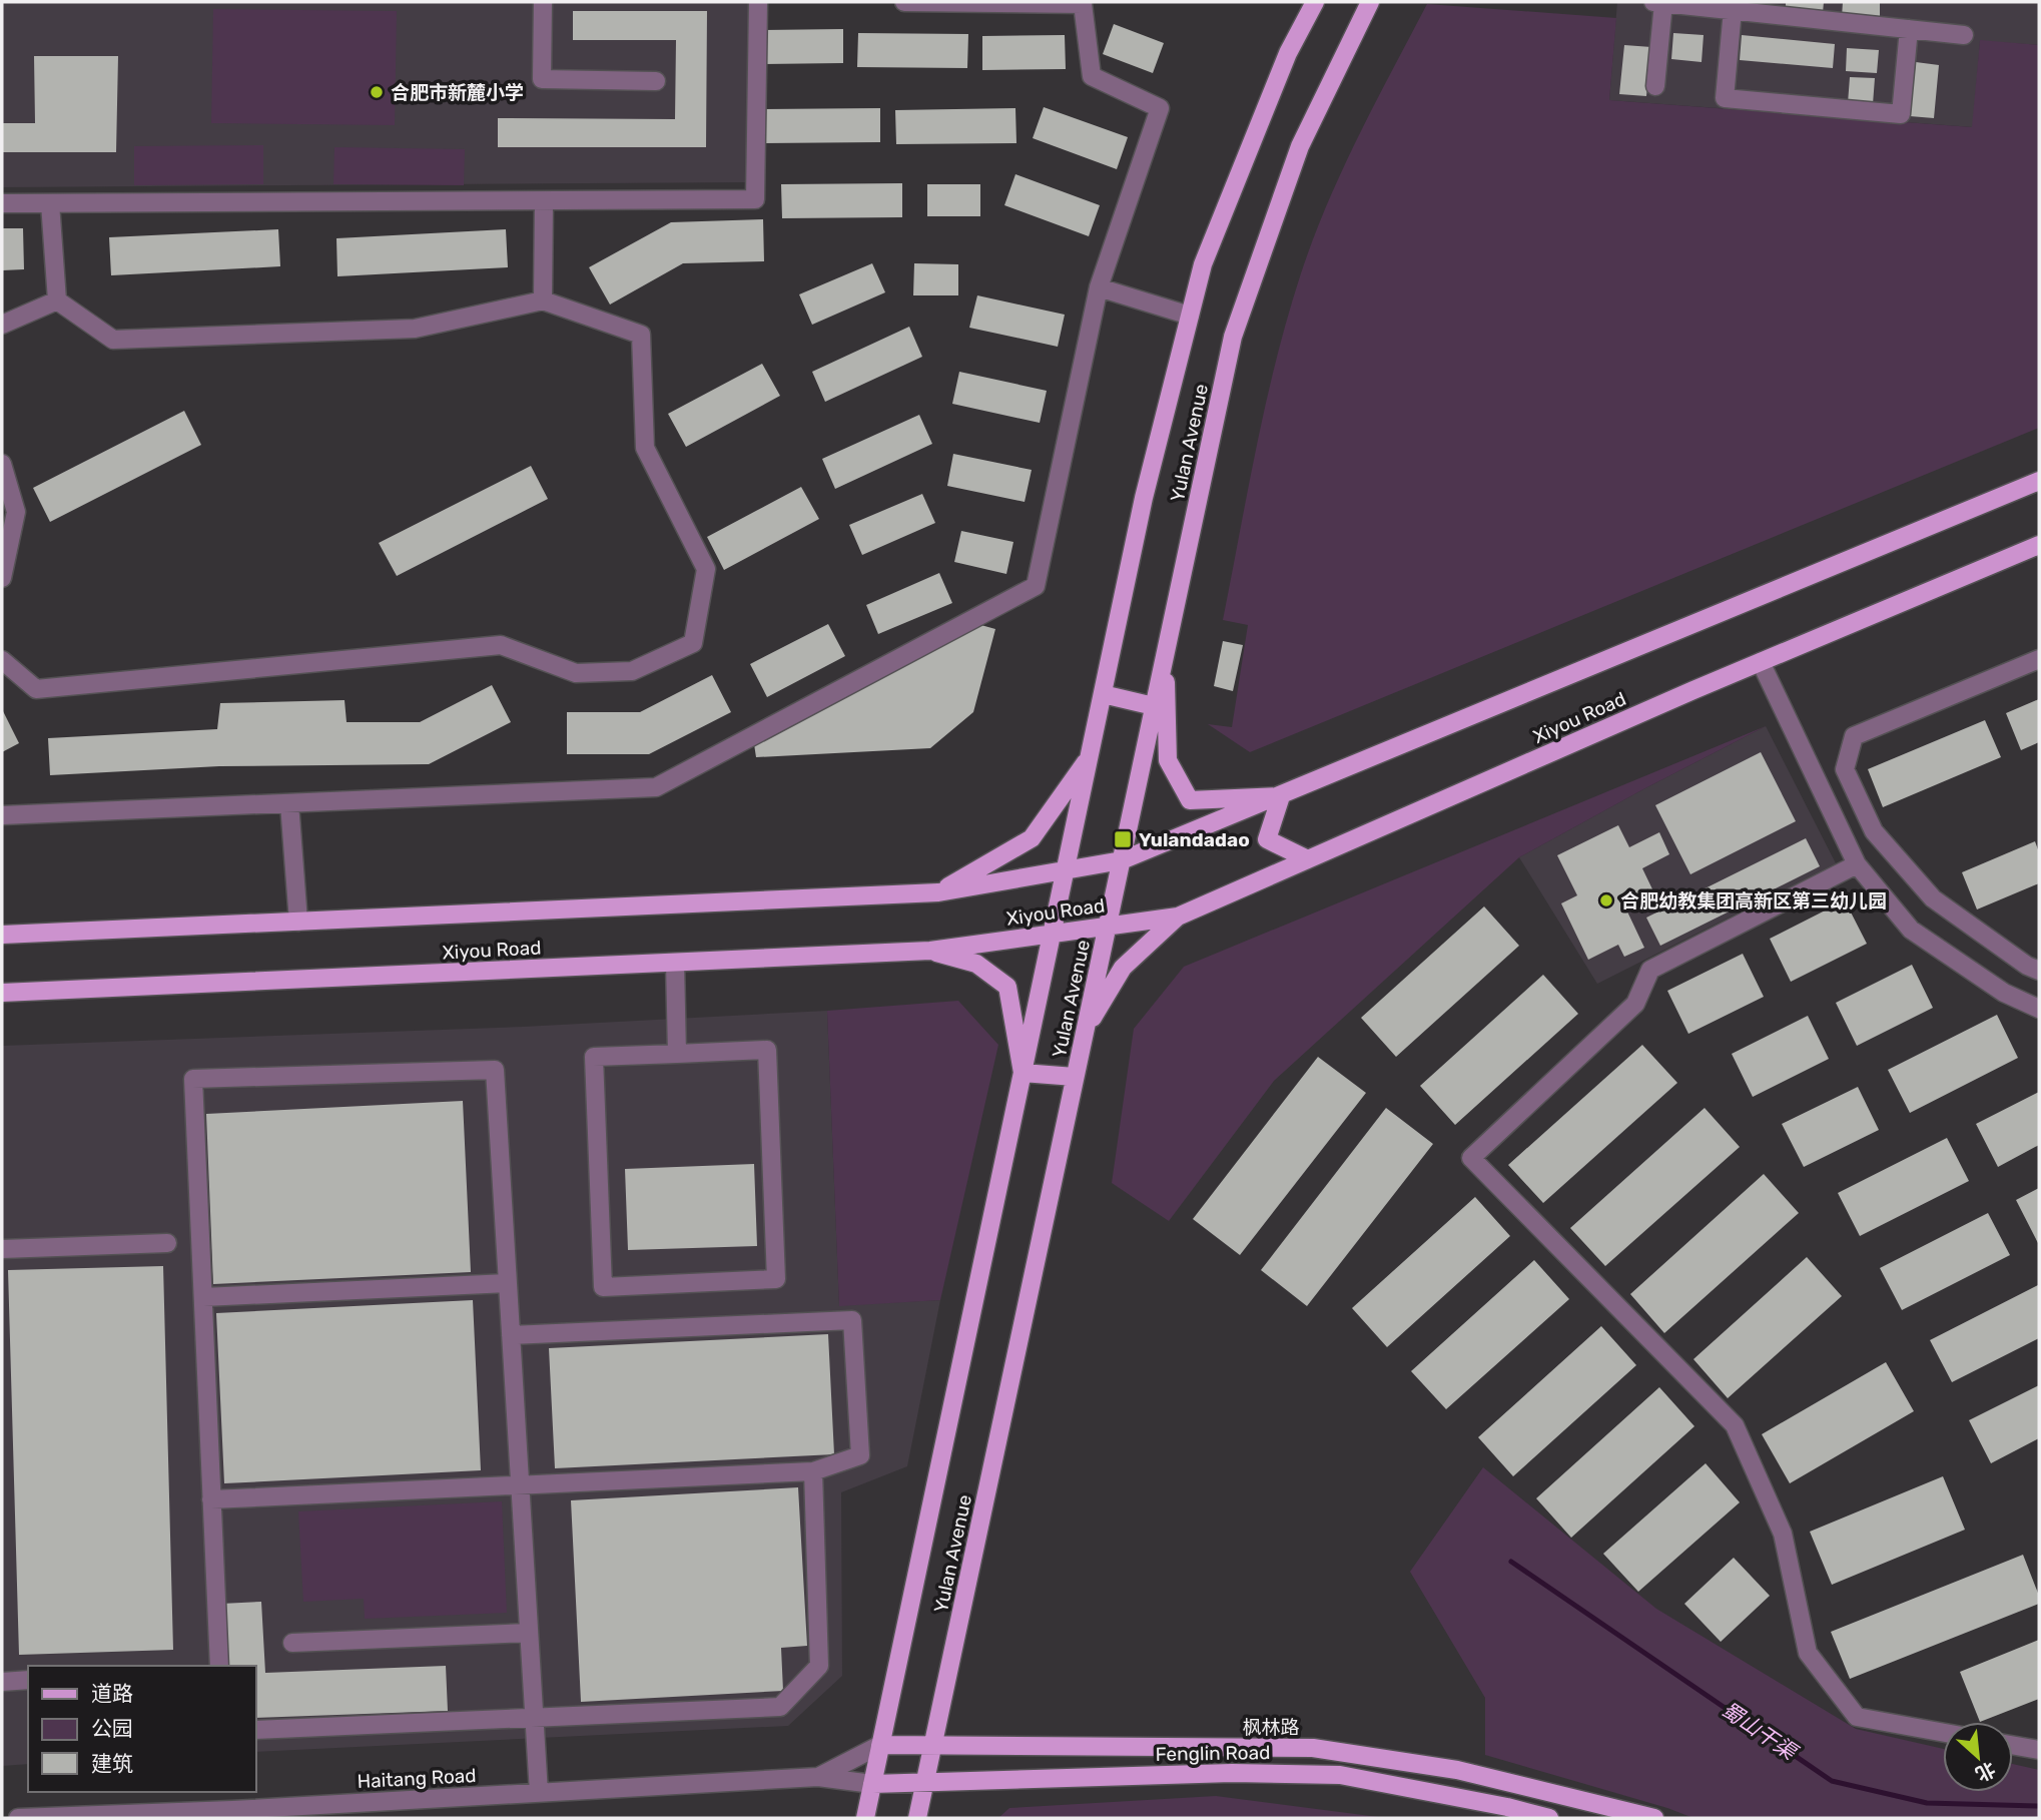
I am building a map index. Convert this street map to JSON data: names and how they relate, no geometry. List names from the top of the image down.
{
  "streets": {
    "main road": [
      "Yulan Avenue",
      "Xiyou Road",
      "枫林路",
      "Fenglin Road"
    ],
    "street": ["Haitang Road"]
  },
  "crossings": [
    ["Yulan Avenue", "Xiyou Road"],
    ["Yulan Avenue", "枫林路"],
    ["Yulan Avenue", "Fenglin Road"]
  ],
  "water": ["蜀山干渠"],
  "places": {
    "other": ["合肥市新麓小学", "合肥幼教集团高新区第三幼儿园"],
    "transit": ["Yulandadao"]
  },
  "legend": ["道路", "公园", "建筑"],
  "north": "bottom right"
}
